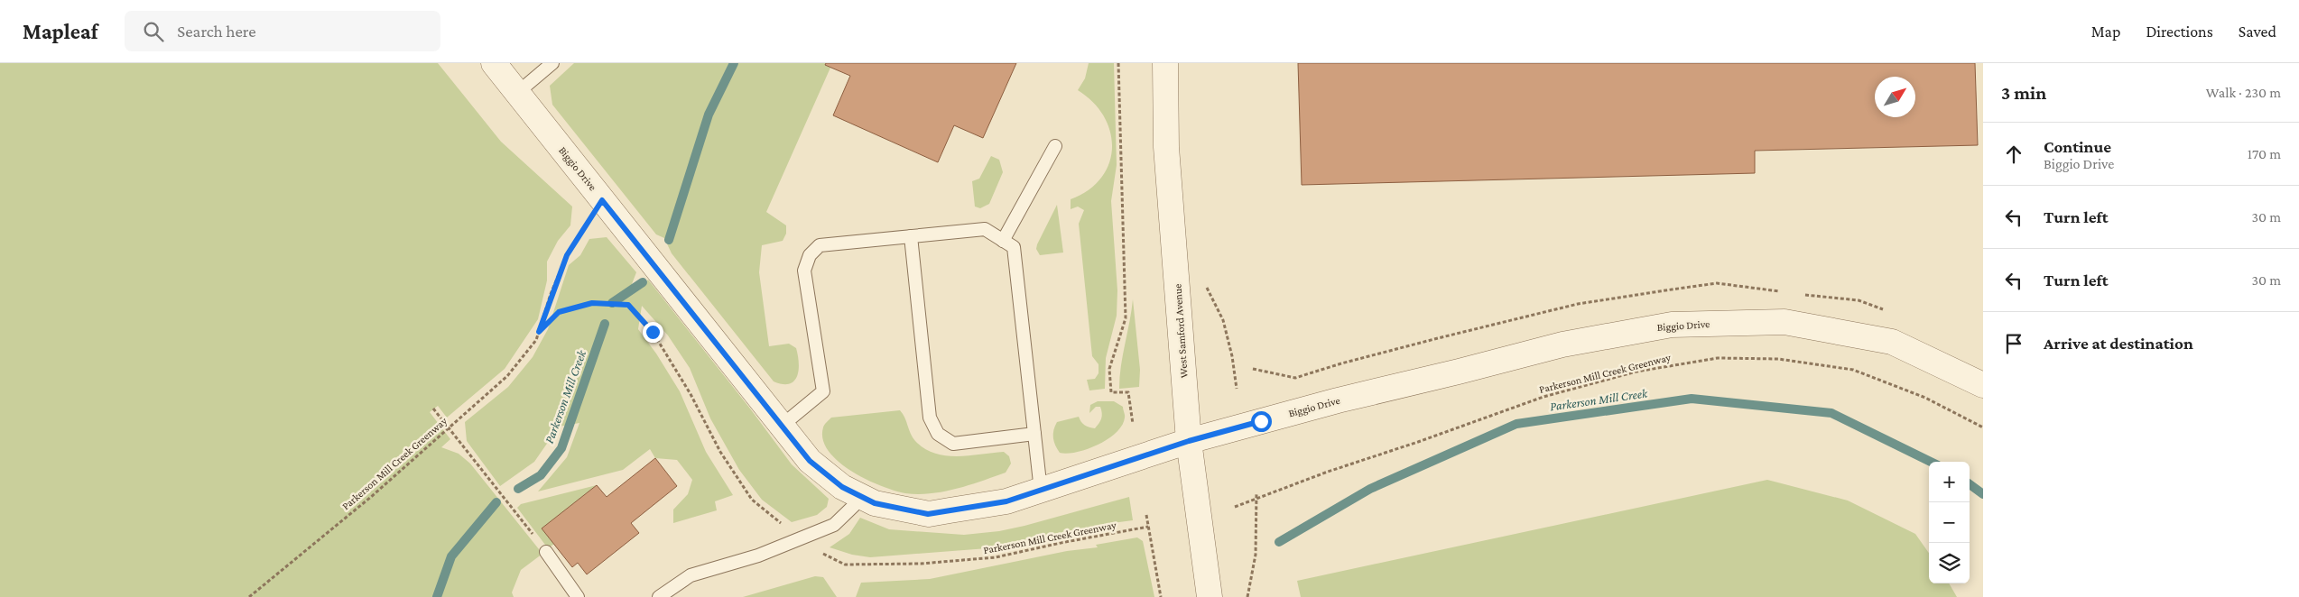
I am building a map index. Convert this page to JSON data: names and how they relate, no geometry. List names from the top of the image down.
{
  "streets": {
    "street": ["Biggio Drive", "West Samford Avenue"],
    "path": ["Parkerson Mill Creek Greenway"]
  },
  "crossings": [
    ["Biggio Drive", "West Samford Avenue"],
    ["Biggio Drive", "Parkerson Mill Creek Greenway"]
  ],
  "water": ["Parkerson Mill Creek"],
  "north": "top right",
  "page": {
    "header": "Mapleaf",
    "search": "Search here",
    "nav": ["Map", "Directions", "Saved"],
    "heading": ["3 min", "Walk · 230 m"],
    "list": [
      ["Continue", "Biggio Drive", "170 m"],
      ["Turn left", "30 m"],
      ["Turn left", "30 m"],
      "Arrive at destination"
    ],
    "map_buttons": ["+", "−"]
  }
}
